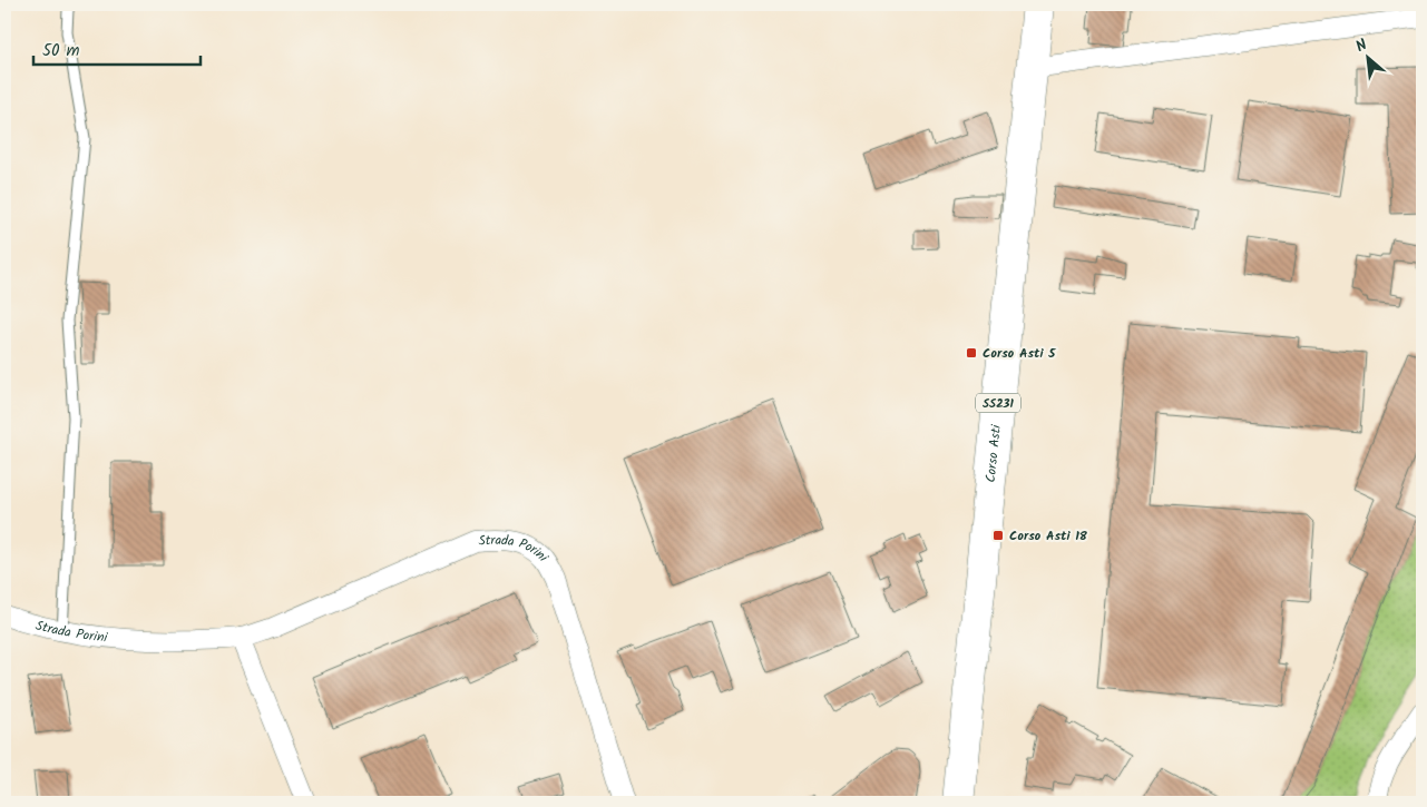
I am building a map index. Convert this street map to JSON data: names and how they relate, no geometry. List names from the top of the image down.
{
  "streets": {
    "main road": ["SS231", "Corso Asti"],
    "street": ["Strada Porini"]
  },
  "places": {
    "transit": ["Corso Asti 5", "Corso Asti 18"]
  },
  "scale_bar": "50 m",
  "north": "top left"
}
